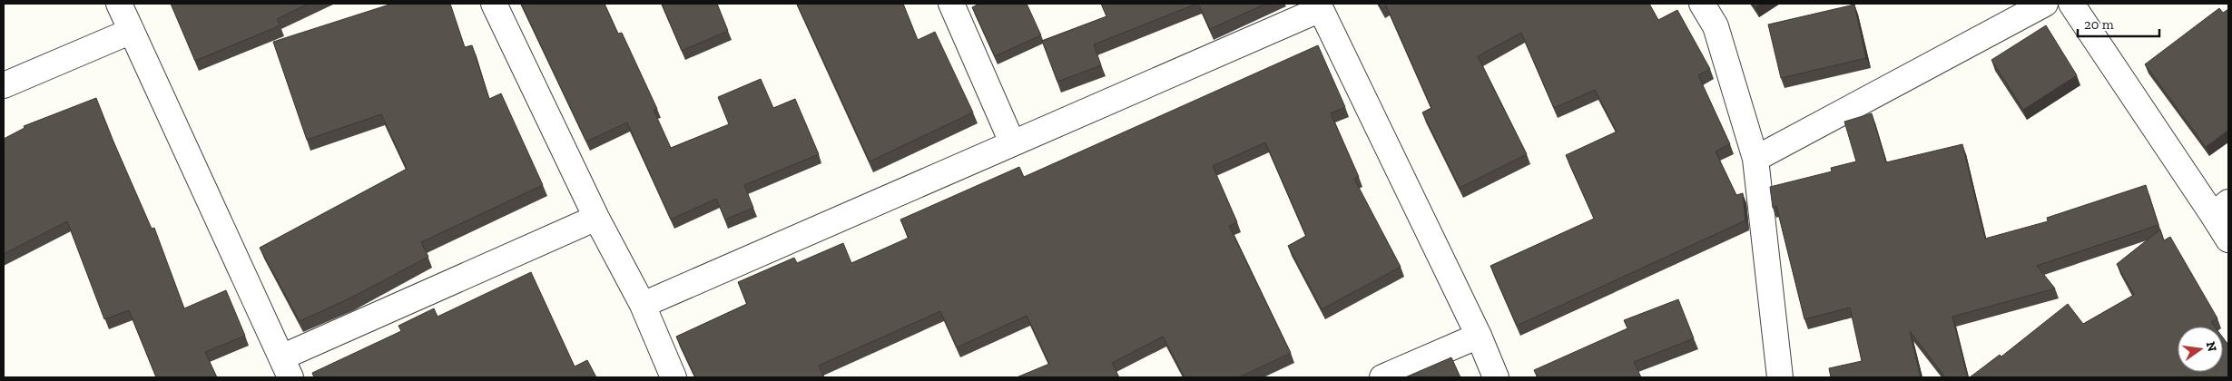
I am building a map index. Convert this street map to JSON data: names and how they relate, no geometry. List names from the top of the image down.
{
  "scale_bar": "20 m",
  "north": "right"
}
